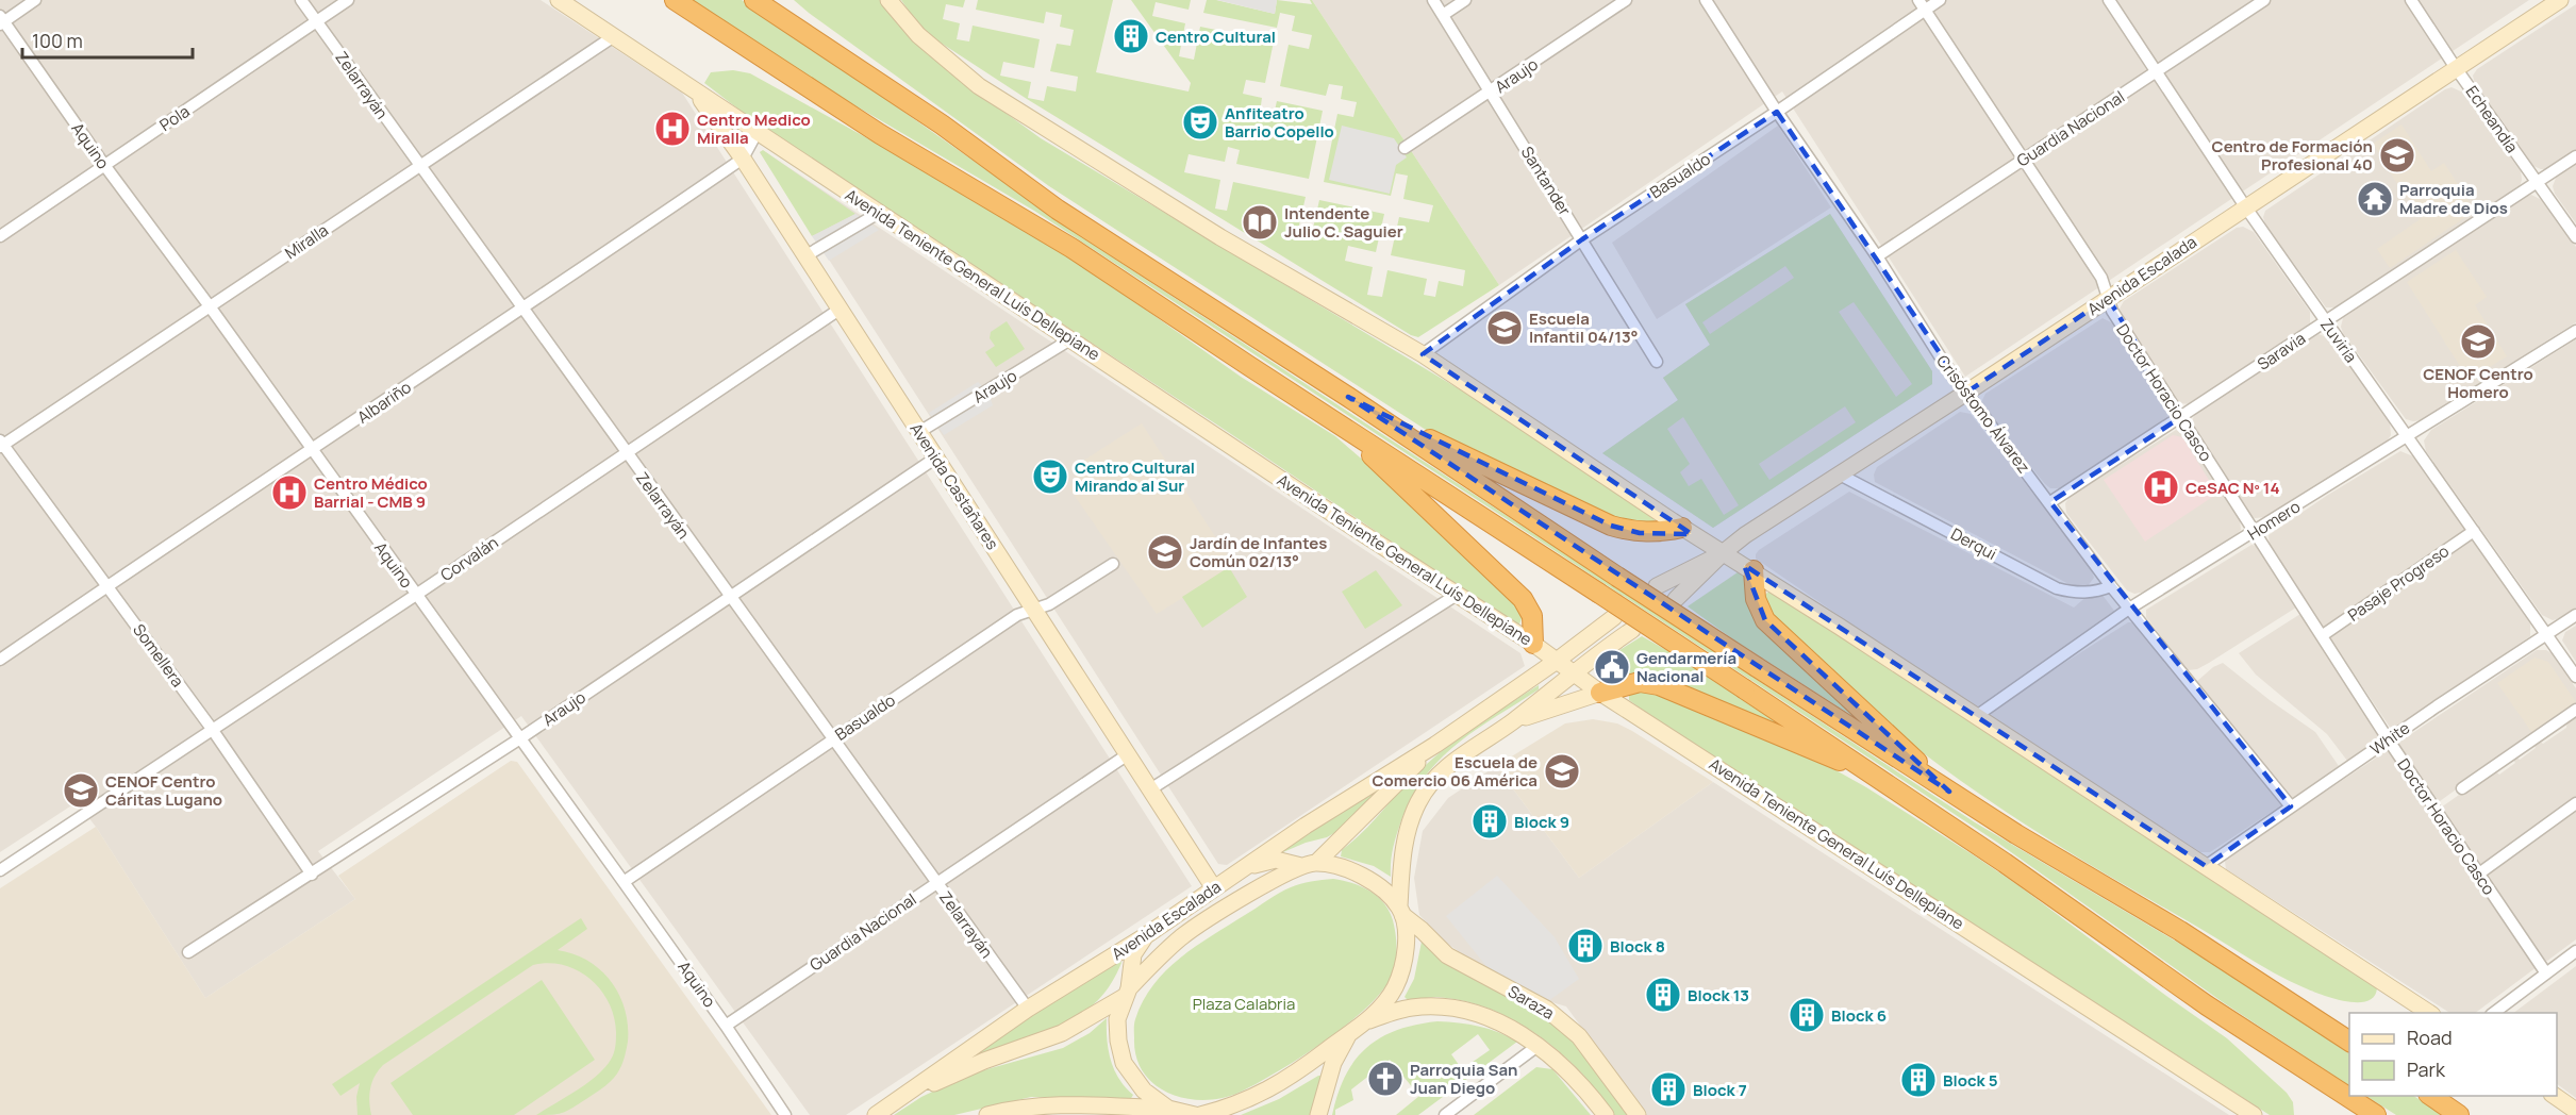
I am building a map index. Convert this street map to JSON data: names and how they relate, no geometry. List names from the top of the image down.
{
  "streets": {
    "street": [
      "Araujo",
      "Zelarrayán",
      "Pola",
      "Echeandía",
      "Guardia Nacional",
      "Aquino",
      "Basualdo",
      "Santander",
      "Miralla",
      "Avenida Teniente General Luís Dellepiane",
      "Avenida Escalada",
      "Zuviría",
      "Saravia",
      "Doctor Horacio Casco",
      "Albariño",
      "Crisóstomo Álvarez",
      "Avenida Castañares",
      "Homero",
      "Derqui",
      "Corvalán",
      "Pasaje Progreso",
      "Somellera",
      "White",
      "Saraza"
    ]
  },
  "crossings": [
    ["Araujo", "Zelarrayán"],
    ["Araujo", "Aquino"],
    ["Araujo", "Santander"],
    ["Araujo", "Avenida Teniente General Luís Dellepiane"],
    ["Araujo", "Avenida Castañares"],
    ["Araujo", "Somellera"],
    ["Zelarrayán", "Pola"],
    ["Zelarrayán", "Guardia Nacional"],
    ["Zelarrayán", "Basualdo"],
    ["Zelarrayán", "Miralla"],
    ["Zelarrayán", "Avenida Escalada"],
    ["Zelarrayán", "Albariño"],
    ["Zelarrayán", "Corvalán"],
    ["Pola", "Aquino"],
    ["Echeandía", "Avenida Escalada"],
    ["Echeandía", "Saravia"],
    ["Guardia Nacional", "Aquino"],
    ["Guardia Nacional", "Zuviría"],
    ["Guardia Nacional", "Doctor Horacio Casco"],
    ["Guardia Nacional", "Crisóstomo Álvarez"],
    ["Guardia Nacional", "Avenida Castañares"],
    ["Aquino", "Basualdo"],
    ["Aquino", "Miralla"],
    ["Aquino", "Albariño"],
    ["Aquino", "Corvalán"],
    ["Basualdo", "Santander"],
    ["Basualdo", "Doctor Horacio Casco"],
    ["Basualdo", "Crisóstomo Álvarez"],
    ["Basualdo", "Avenida Castañares"],
    ["Miralla", "Avenida Teniente General Luís Dellepiane"],
    ["Miralla", "Somellera"],
    ["Avenida Teniente General Luís Dellepiane", "Avenida Escalada"],
    ["Avenida Teniente General Luís Dellepiane", "Albariño"],
    ["Avenida Teniente General Luís Dellepiane", "Avenida Castañares"],
    ["Avenida Escalada", "Zuviría"],
    ["Avenida Escalada", "Doctor Horacio Casco"],
    ["Avenida Escalada", "Crisóstomo Álvarez"],
    ["Avenida Escalada", "Avenida Castañares"],
    ["Avenida Escalada", "Derqui"],
    ["Avenida Escalada", "Saraza"],
    ["Zuviría", "Saravia"],
    ["Zuviría", "Homero"],
    ["Zuviría", "Pasaje Progreso"],
    ["Zuviría", "White"],
    ["Saravia", "Doctor Horacio Casco"],
    ["Saravia", "Crisóstomo Álvarez"],
    ["Doctor Horacio Casco", "Homero"],
    ["Doctor Horacio Casco", "Pasaje Progreso"],
    ["Doctor Horacio Casco", "White"],
    ["Albariño", "Avenida Castañares"],
    ["Albariño", "Somellera"],
    ["Crisóstomo Álvarez", "Homero"],
    ["Crisóstomo Álvarez", "Derqui"],
    ["Crisóstomo Álvarez", "White"],
    ["Avenida Castañares", "Corvalán"],
    ["Corvalán", "Somellera"]
  ],
  "parks": ["Plaza Calabria"],
  "places": {
    "building": [
      "Centro Cultural",
      "Block 9",
      "Block 8",
      "Block 13",
      "Block 6",
      "Block 5",
      "Block 7"
    ],
    "theatre": ["Anfiteatro Barrio Copello", "Centro Cultural Mirando al Sur"],
    "hospital": ["Centro Medico Miralla", "CeSAC Nº 14", "Centro Médico Barrial - CMB 9"],
    "school or university": [
      "Centro de Formación Profesional 40",
      "Escuela Infantil 04/13°",
      "CENOF Centro Homero",
      "Jardín de Infantes Común 02/13°",
      "Escuela de Comercio 06 América",
      "CENOF Centro Cáritas Lugano"
    ],
    "temple": ["Parroquia Madre de Dios"],
    "library": ["Intendente Julio C. Saguier"],
    "public building": ["Gendarmería Nacional"],
    "church": ["Parroquia San Juan Diego"]
  },
  "legend": ["Road", "Park"],
  "scale_bar": "100 m"
}
